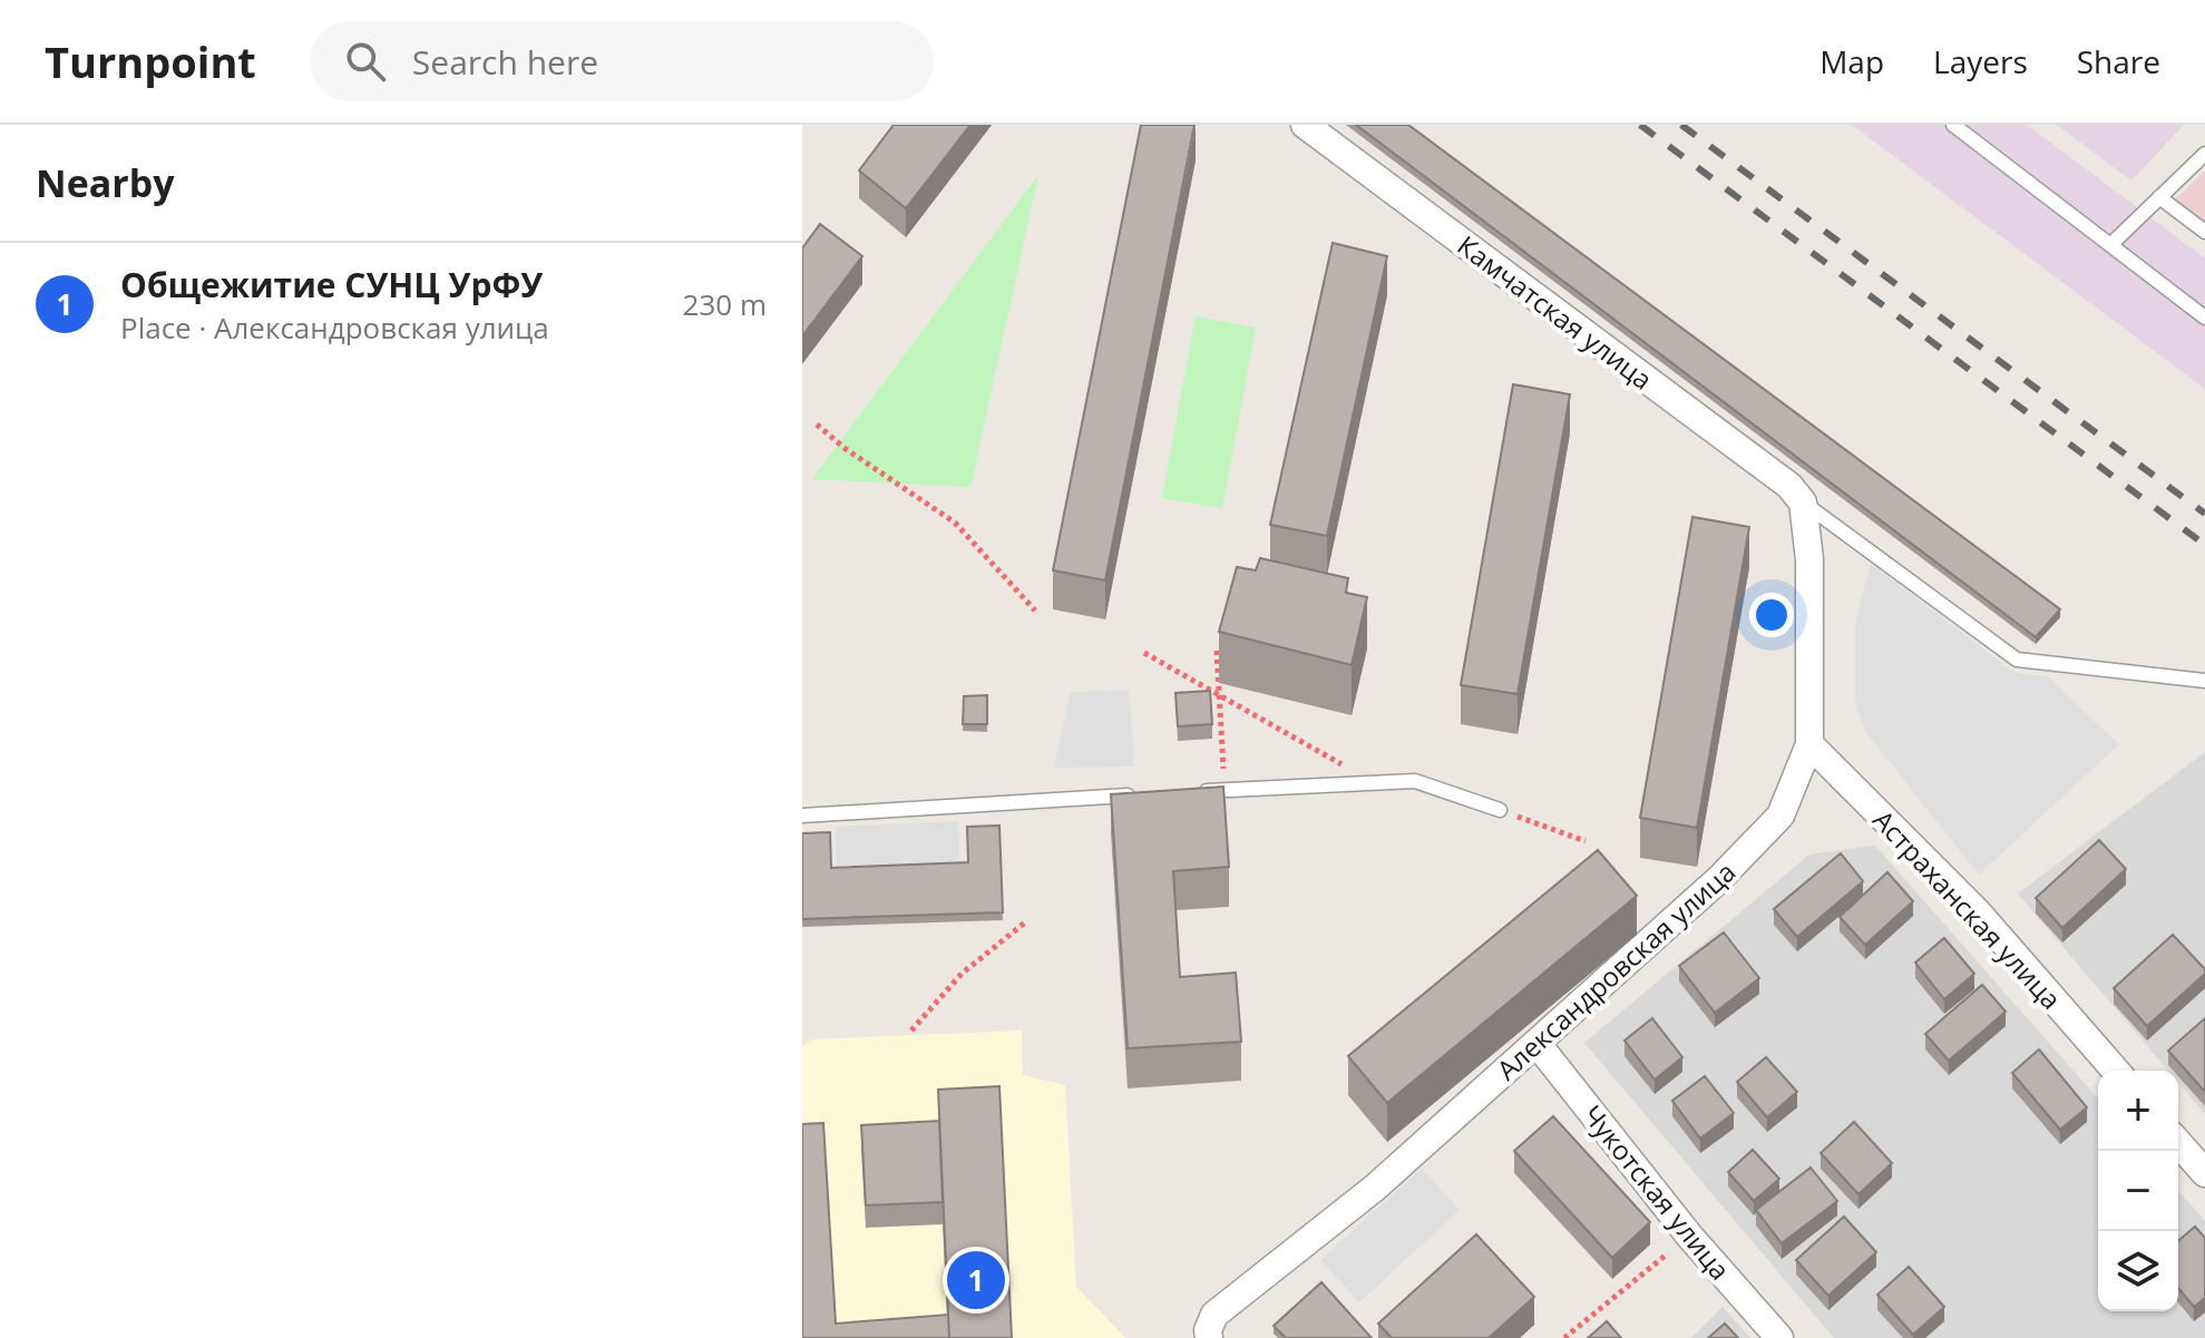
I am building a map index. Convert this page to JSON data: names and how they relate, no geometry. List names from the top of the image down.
{
  "streets": {
    "street": [
      "Камчатская улица",
      "Астраханская улица",
      "Александровская улица",
      "Чукотская улица"
    ]
  },
  "crossings": [
    ["Камчатская улица", "Александровская улица"],
    ["Астраханская улица", "Александровская улица"],
    ["Александровская улица", "Чукотская улица"]
  ],
  "page": {
    "header": "Turnpoint",
    "search": "Search here",
    "nav": ["Map", "Layers", "Share"],
    "heading": "Nearby",
    "list": [
      {
        "mark": "1",
        "name": "Общежитие СУНЦ УрФУ",
        "note": "Place · Александровская улица",
        "value": "230 m"
      }
    ],
    "map_buttons": ["+", "−"],
    "pins": "1"
  }
}
